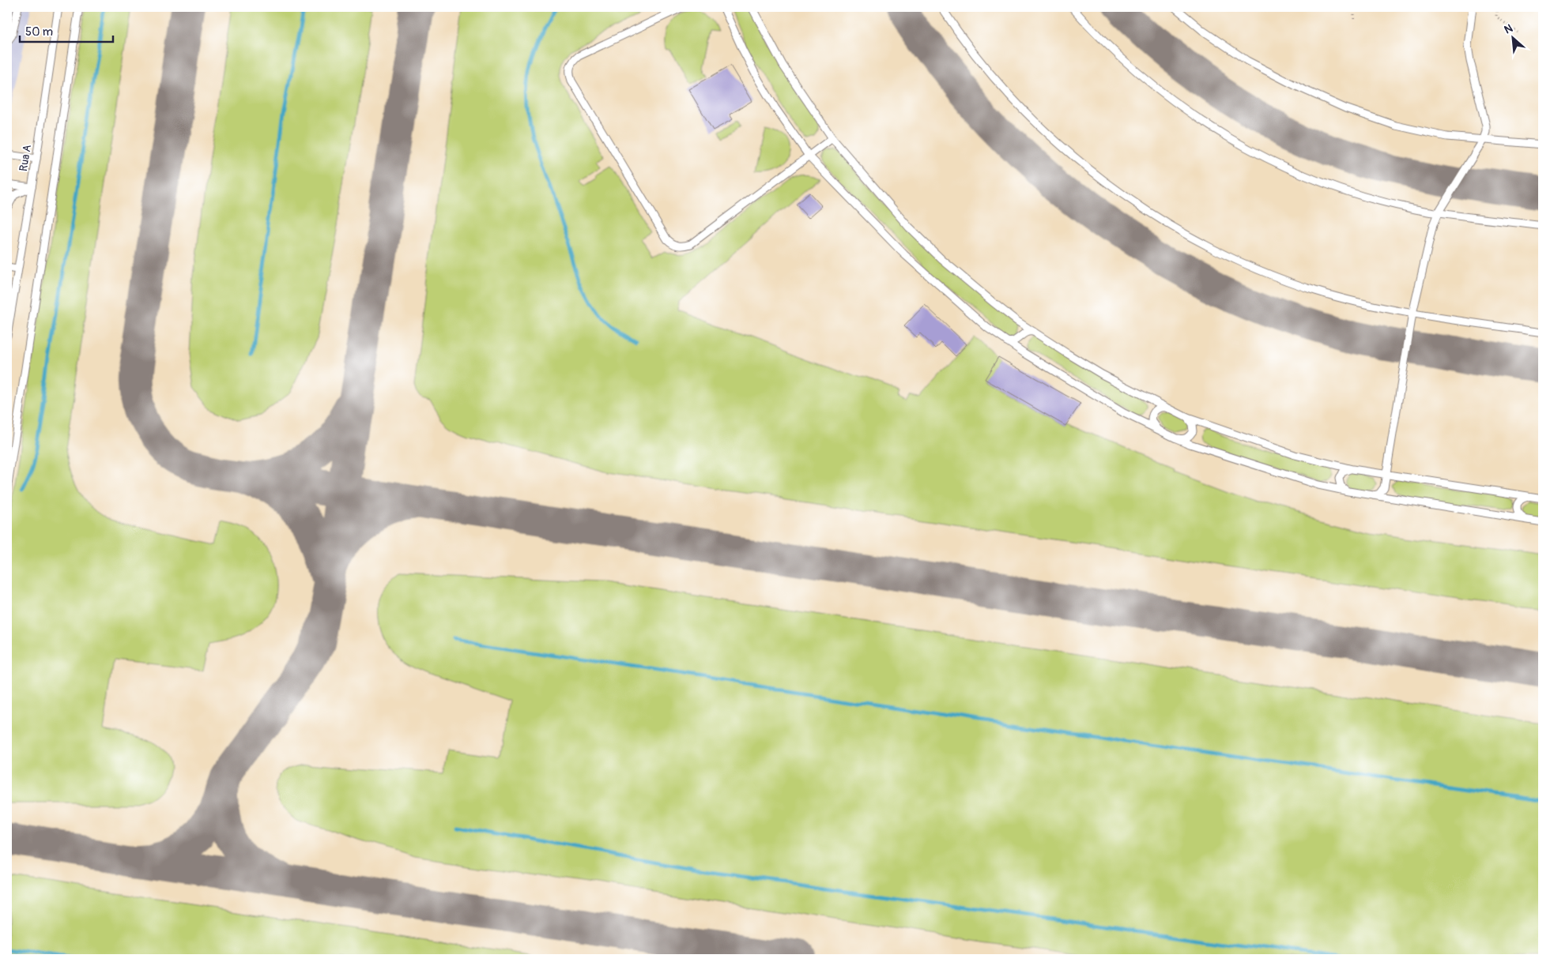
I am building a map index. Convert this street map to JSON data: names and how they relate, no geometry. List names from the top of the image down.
{
  "streets": {
    "lane": ["Rua A"]
  },
  "scale_bar": "50 m",
  "north": "top left"
}
